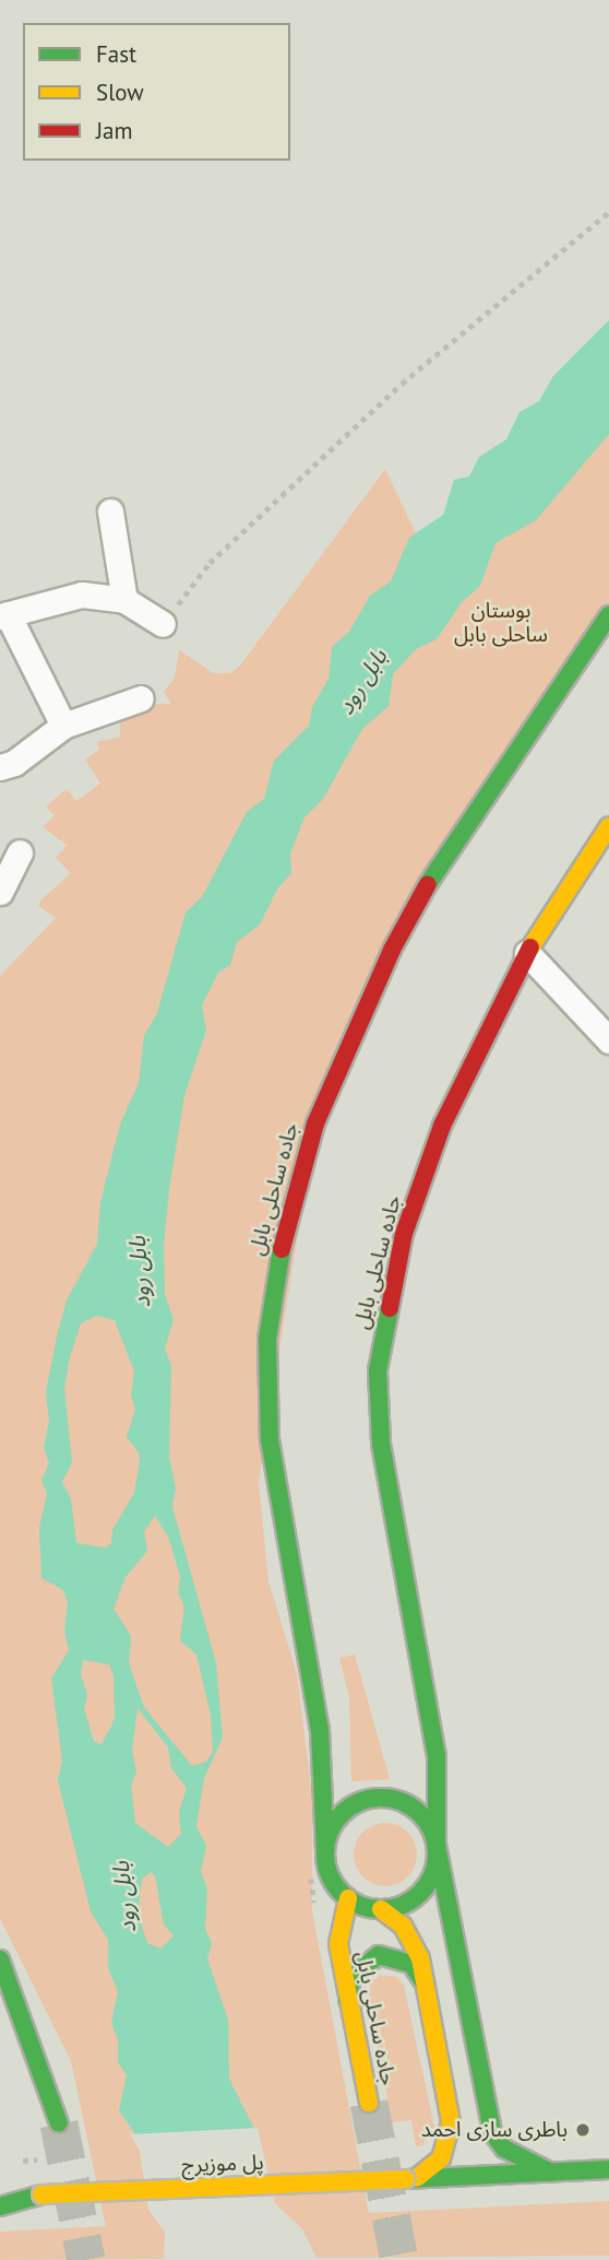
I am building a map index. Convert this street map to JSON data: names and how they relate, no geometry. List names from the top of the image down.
{
  "streets": {
    "main road": ["جاده ساحلی بابل", "جاده ساحلی بایل", "پل موزیرج"]
  },
  "crossings": [
    ["جاده ساحلی بابل", "جاده ساحلی بایل"]
  ],
  "water": ["بابل رود"],
  "parks": ["بوستان ساحلی بابل"],
  "places": ["باطری سازی احمد"],
  "legend": ["Fast", "Slow", "Jam"]
}
